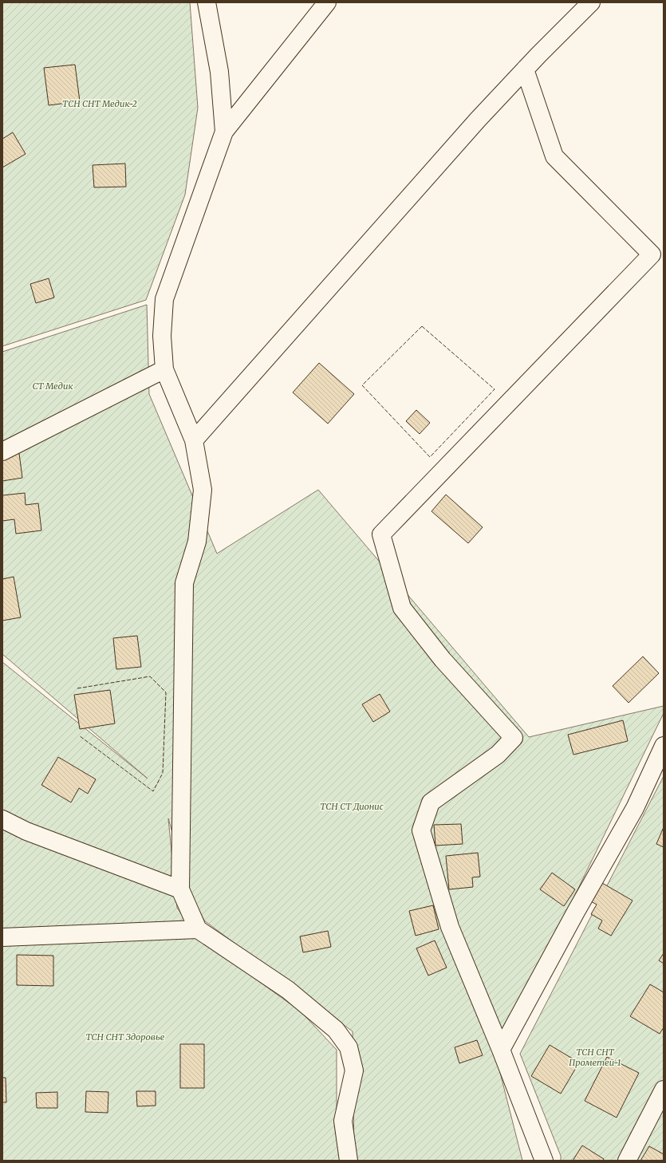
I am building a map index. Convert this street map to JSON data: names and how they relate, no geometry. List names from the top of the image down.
{
  "parks": [
    "ТСН СНТ Медик-2",
    "СТ Медик",
    "ТСН СТ Дионис",
    "ТСН СНТ Здоровье",
    "ТСН СНТ Прометей-1"
  ]
}
